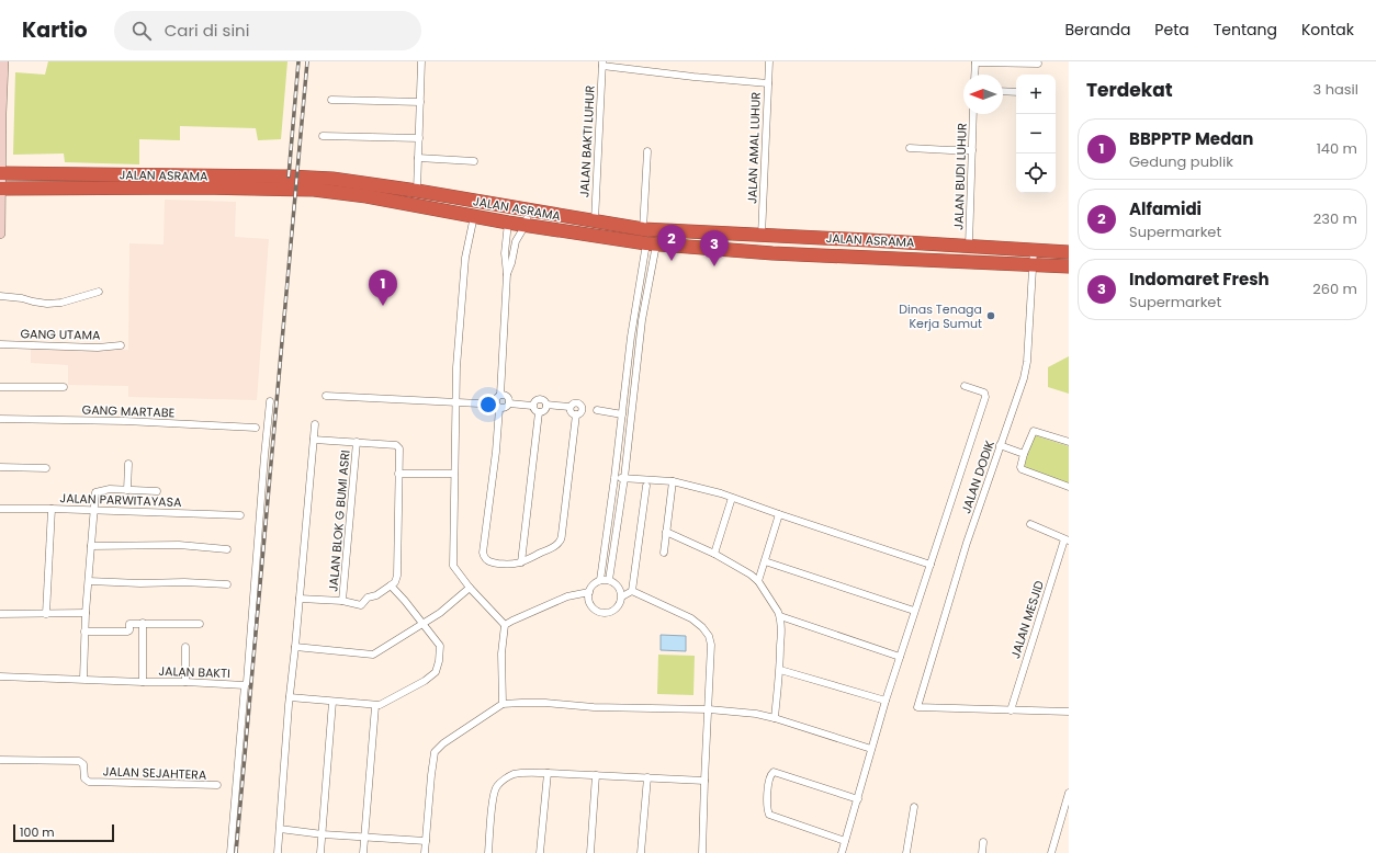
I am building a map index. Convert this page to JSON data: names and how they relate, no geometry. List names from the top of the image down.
{
  "streets": {
    "highway": ["JALAN ASRAMA"],
    "street": [
      "JALAN BAKTI LUHUR",
      "JALAN AMAL LUHUR",
      "JALAN BUDI LUHUR",
      "GANG UTAMA",
      "GANG MARTABE",
      "JALAN DODIK",
      "JALAN PARWITAYASA",
      "JALAN BLOK G BUMI ASRI",
      "JALAN MESJID",
      "JALAN BAKTI",
      "JALAN SEJAHTERA"
    ]
  },
  "crossings": [
    ["JALAN BAKTI LUHUR", "JALAN ASRAMA"],
    ["JALAN AMAL LUHUR", "JALAN ASRAMA"],
    ["JALAN ASRAMA", "JALAN BUDI LUHUR"],
    ["JALAN ASRAMA", "JALAN DODIK"],
    ["JALAN DODIK", "JALAN MESJID"]
  ],
  "places": ["Dinas Tenaga Kerja Sumut"],
  "scale_bar": "100 m",
  "north": "left",
  "page": {
    "header": "Kartio",
    "search": "Cari di sini",
    "nav": [
      "Beranda",
      "Peta",
      "Tentang",
      "Kontak"
    ],
    "heading": ["Terdekat", "3 hasil"],
    "map_buttons": ["+", "−"],
    "list": [
      {
        "mark": "1",
        "name": "BBPPTP Medan",
        "note": "Gedung publik",
        "value": "140 m"
      },
      {
        "mark": "2",
        "name": "Alfamidi",
        "note": "Supermarket",
        "value": "230 m"
      },
      {
        "mark": "3",
        "name": "Indomaret Fresh",
        "note": "Supermarket",
        "value": "260 m"
      }
    ],
    "pins": ["2", "3", "1"],
    "scale": "100 m"
  }
}
